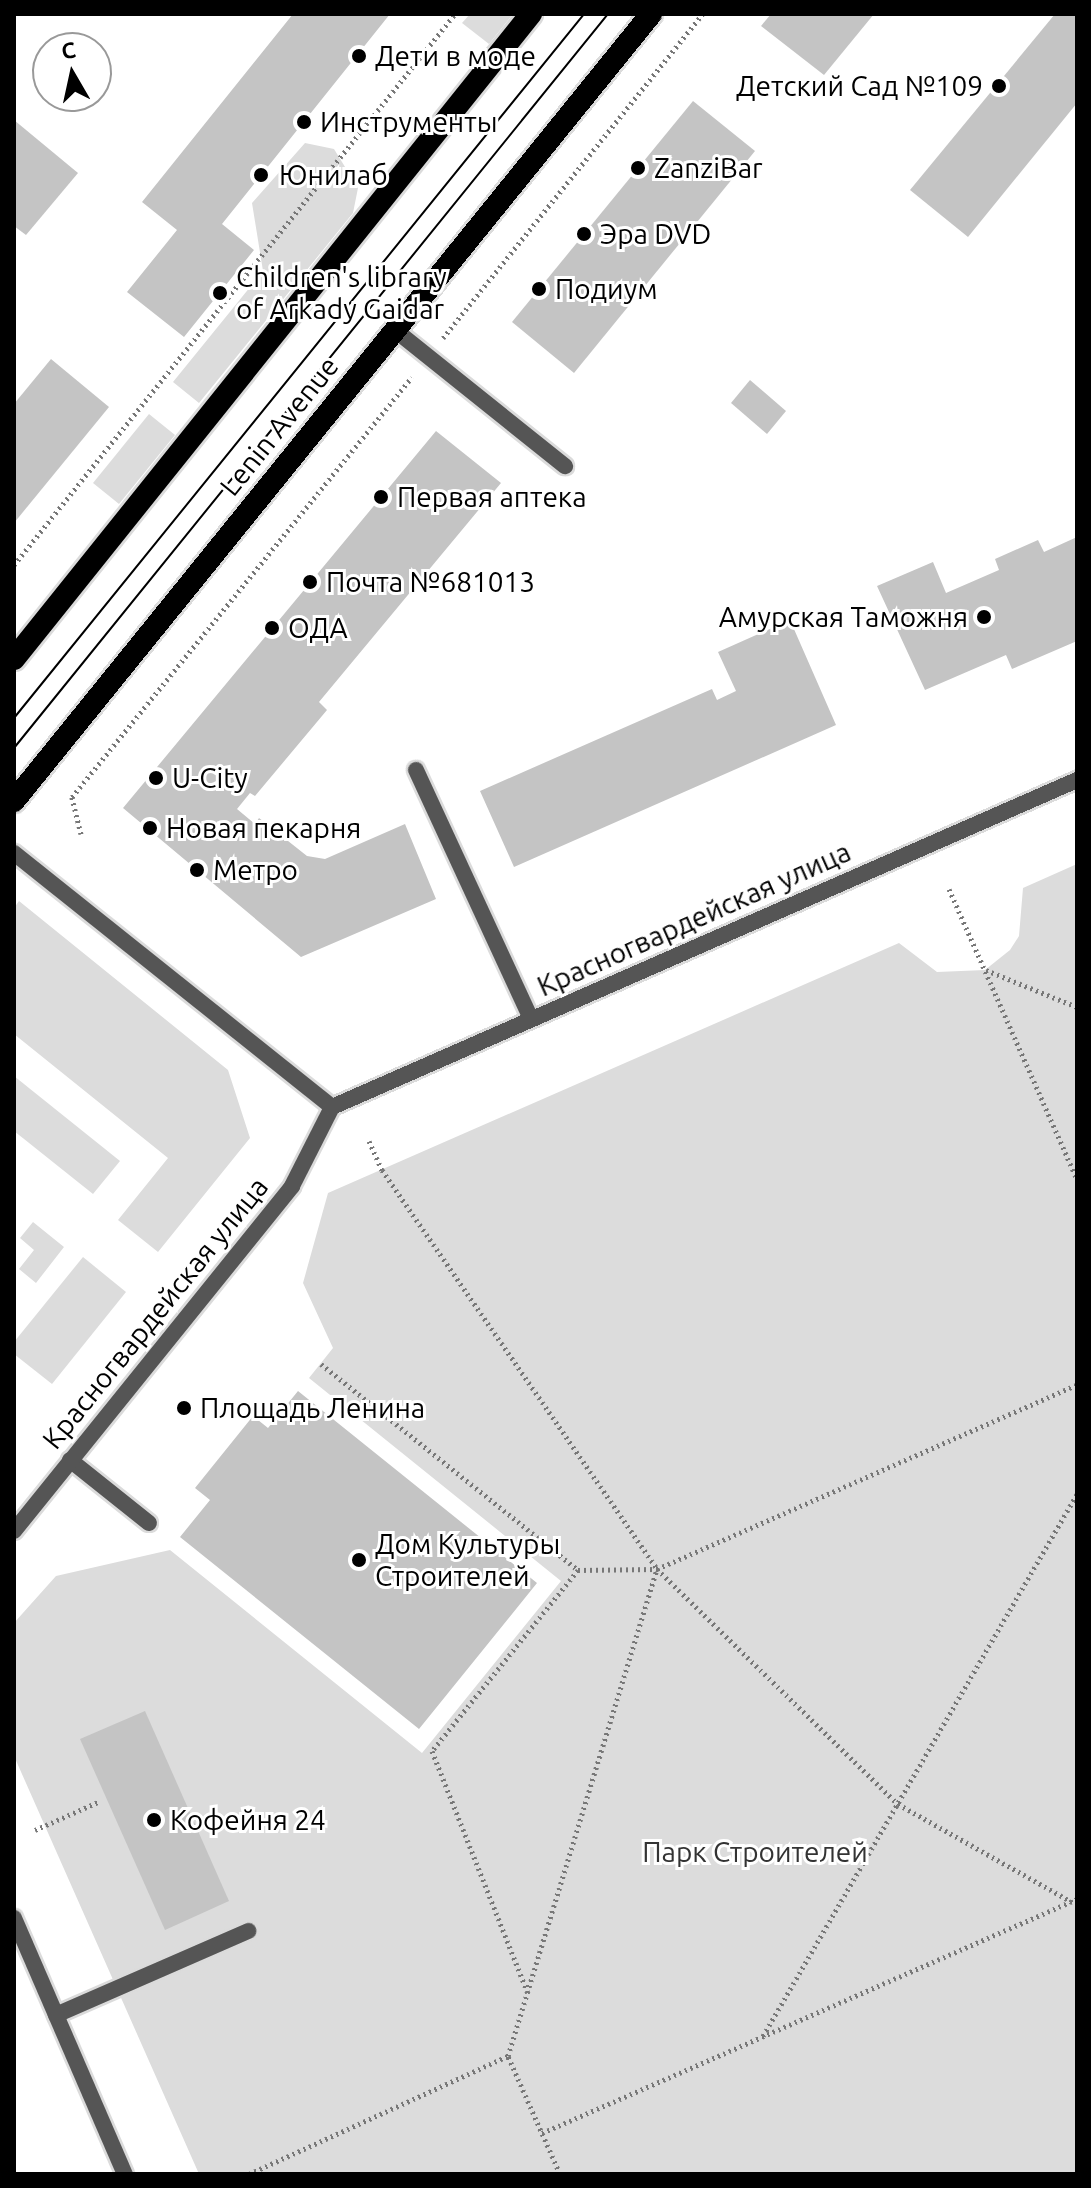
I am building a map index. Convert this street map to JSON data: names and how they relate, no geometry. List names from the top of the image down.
{
  "streets": {
    "highway": ["Lenin Avenue"],
    "street": ["Красногвардейская улица"]
  },
  "parks": ["Парк Строителей"],
  "places": [
    "Дети в моде",
    "Детский Сад №109",
    "Инструменты",
    "ZanziBar",
    "Юнилаб",
    "Эра DVD",
    "Подиум",
    "Children's library of Arkady Gaidar",
    "Первая аптека",
    "Почта №681013",
    "Амурская Таможня",
    "ОДА",
    "U-City",
    "Новая пекарня",
    "Метро",
    "Площадь Ленина",
    "Дом Культуры Строителей",
    "Кофейня 24"
  ],
  "north": "top"
}
